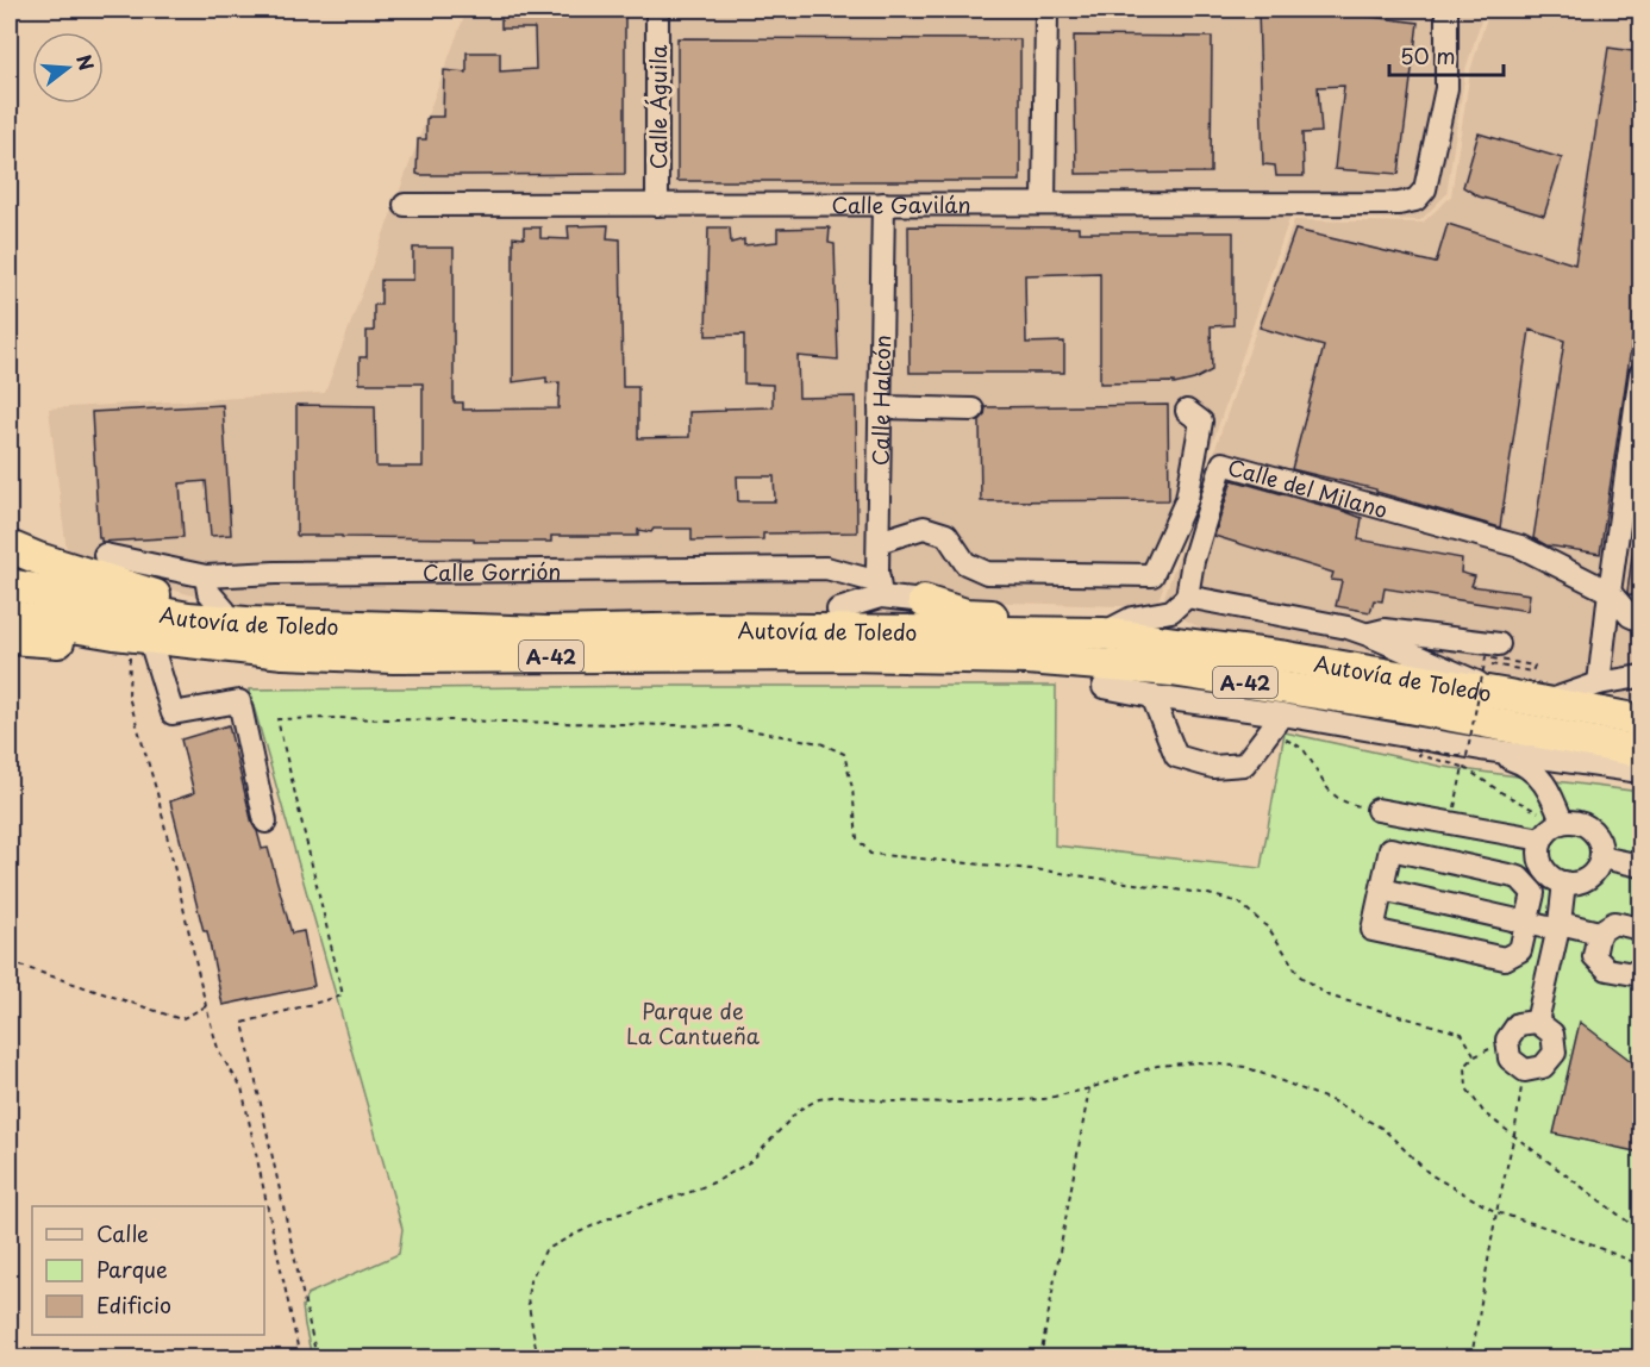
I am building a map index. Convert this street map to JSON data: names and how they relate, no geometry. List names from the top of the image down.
{
  "streets": {
    "highway": ["Autovía de Toledo", "A-42"],
    "street": [
      "Calle Águila",
      "Calle Gavilán",
      "Calle Halcón",
      "Calle del Milano",
      "Calle Gorrión"
    ]
  },
  "crossings": [
    ["Calle Águila", "Calle Gavilán"],
    ["Calle Gavilán", "Calle Halcón"],
    ["Calle Halcón", "Calle Gorrión"]
  ],
  "parks": ["Parque de La Cantueña"],
  "legend": ["Calle", "Parque", "Edificio"],
  "scale_bar": "50 m",
  "north": "right"
}
